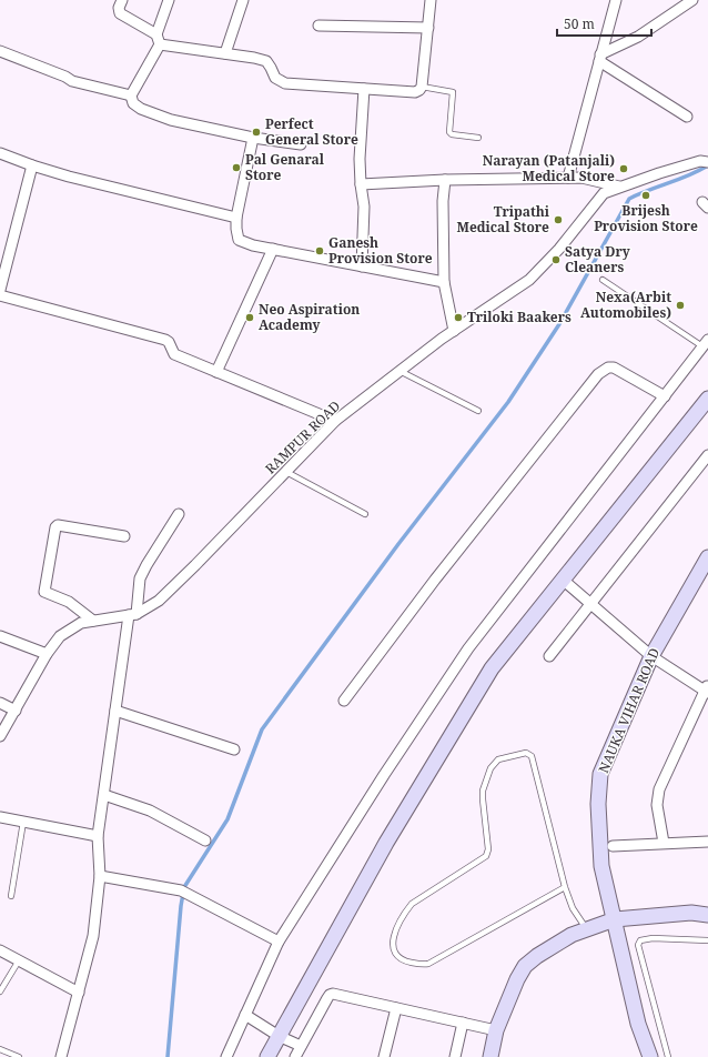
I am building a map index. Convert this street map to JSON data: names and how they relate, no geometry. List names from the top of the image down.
{
  "streets": {
    "street": ["RAMPUR ROAD", "NAUKA VIHAR ROAD"]
  },
  "places": [
    "Perfect General Store",
    "Pal Genaral Store",
    "Narayan (Patanjali) Medical Store",
    "Brijesh Provision Store",
    "Tripathi Medical Store",
    "Ganesh Provision Store",
    "Satya Dry Cleaners",
    "Nexa(Arbit Automobiles)",
    "Neo Aspiration Academy",
    "Triloki Baakers"
  ],
  "scale_bar": "50 m"
}
